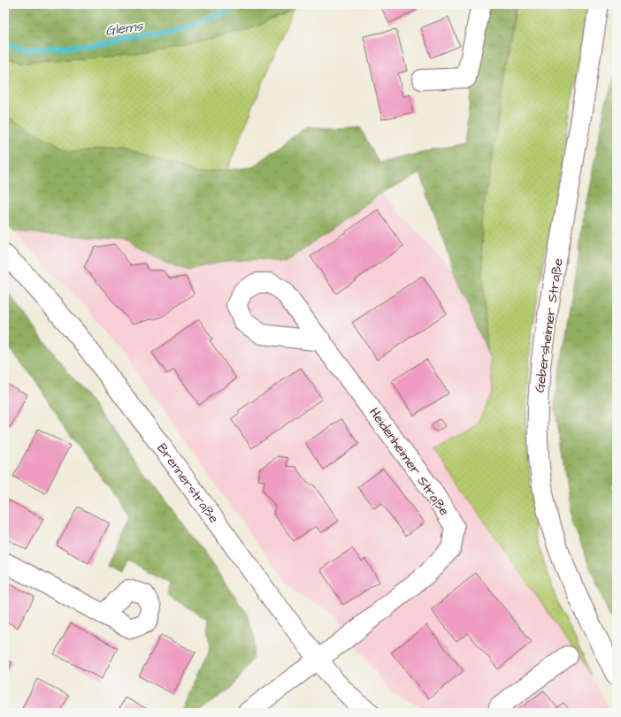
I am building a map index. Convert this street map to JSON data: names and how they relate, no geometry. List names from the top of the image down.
{
  "streets": {
    "main road": ["Gebersheimer Straße", "Heidenheimer Straße", "Brennerstraße"]
  },
  "crossings": [
    ["Heidenheimer Straße", "Brennerstraße"]
  ],
  "water": ["Glems"]
}
